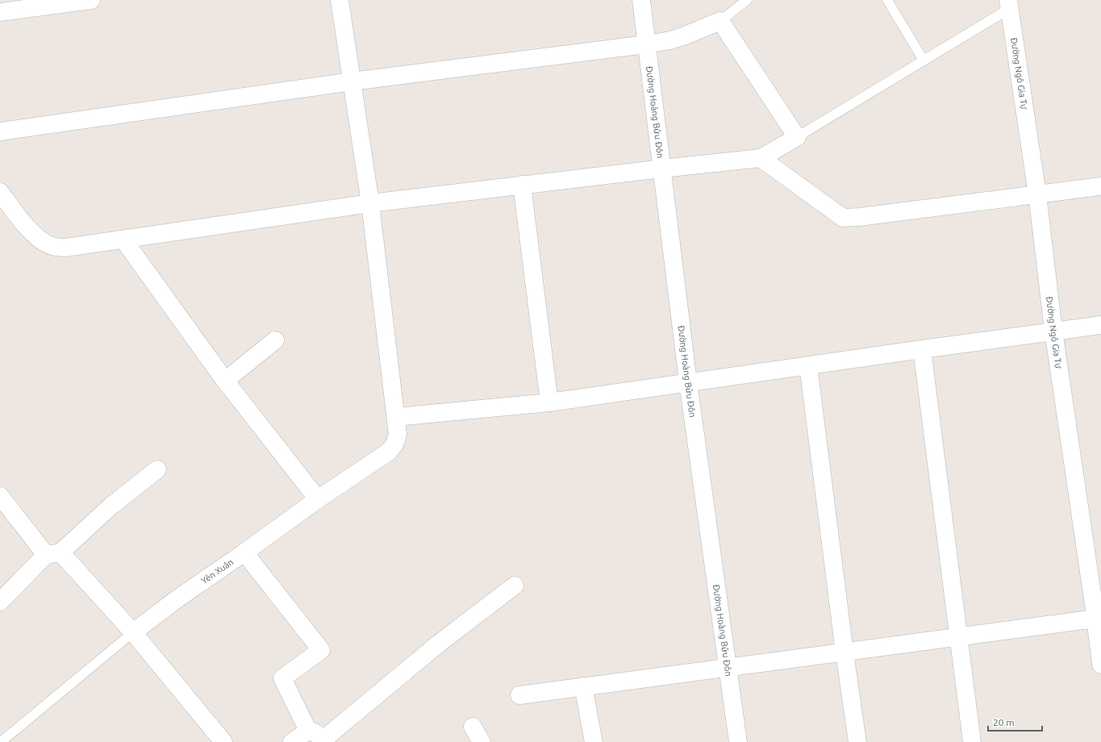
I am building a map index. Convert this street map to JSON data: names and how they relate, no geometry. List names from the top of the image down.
{
  "streets": {
    "street": ["Đường Ngô Gia Tự", "Đường Hoàng Bửu Đôn", "Yên Xuân"]
  },
  "scale_bar": "20 m"
}
